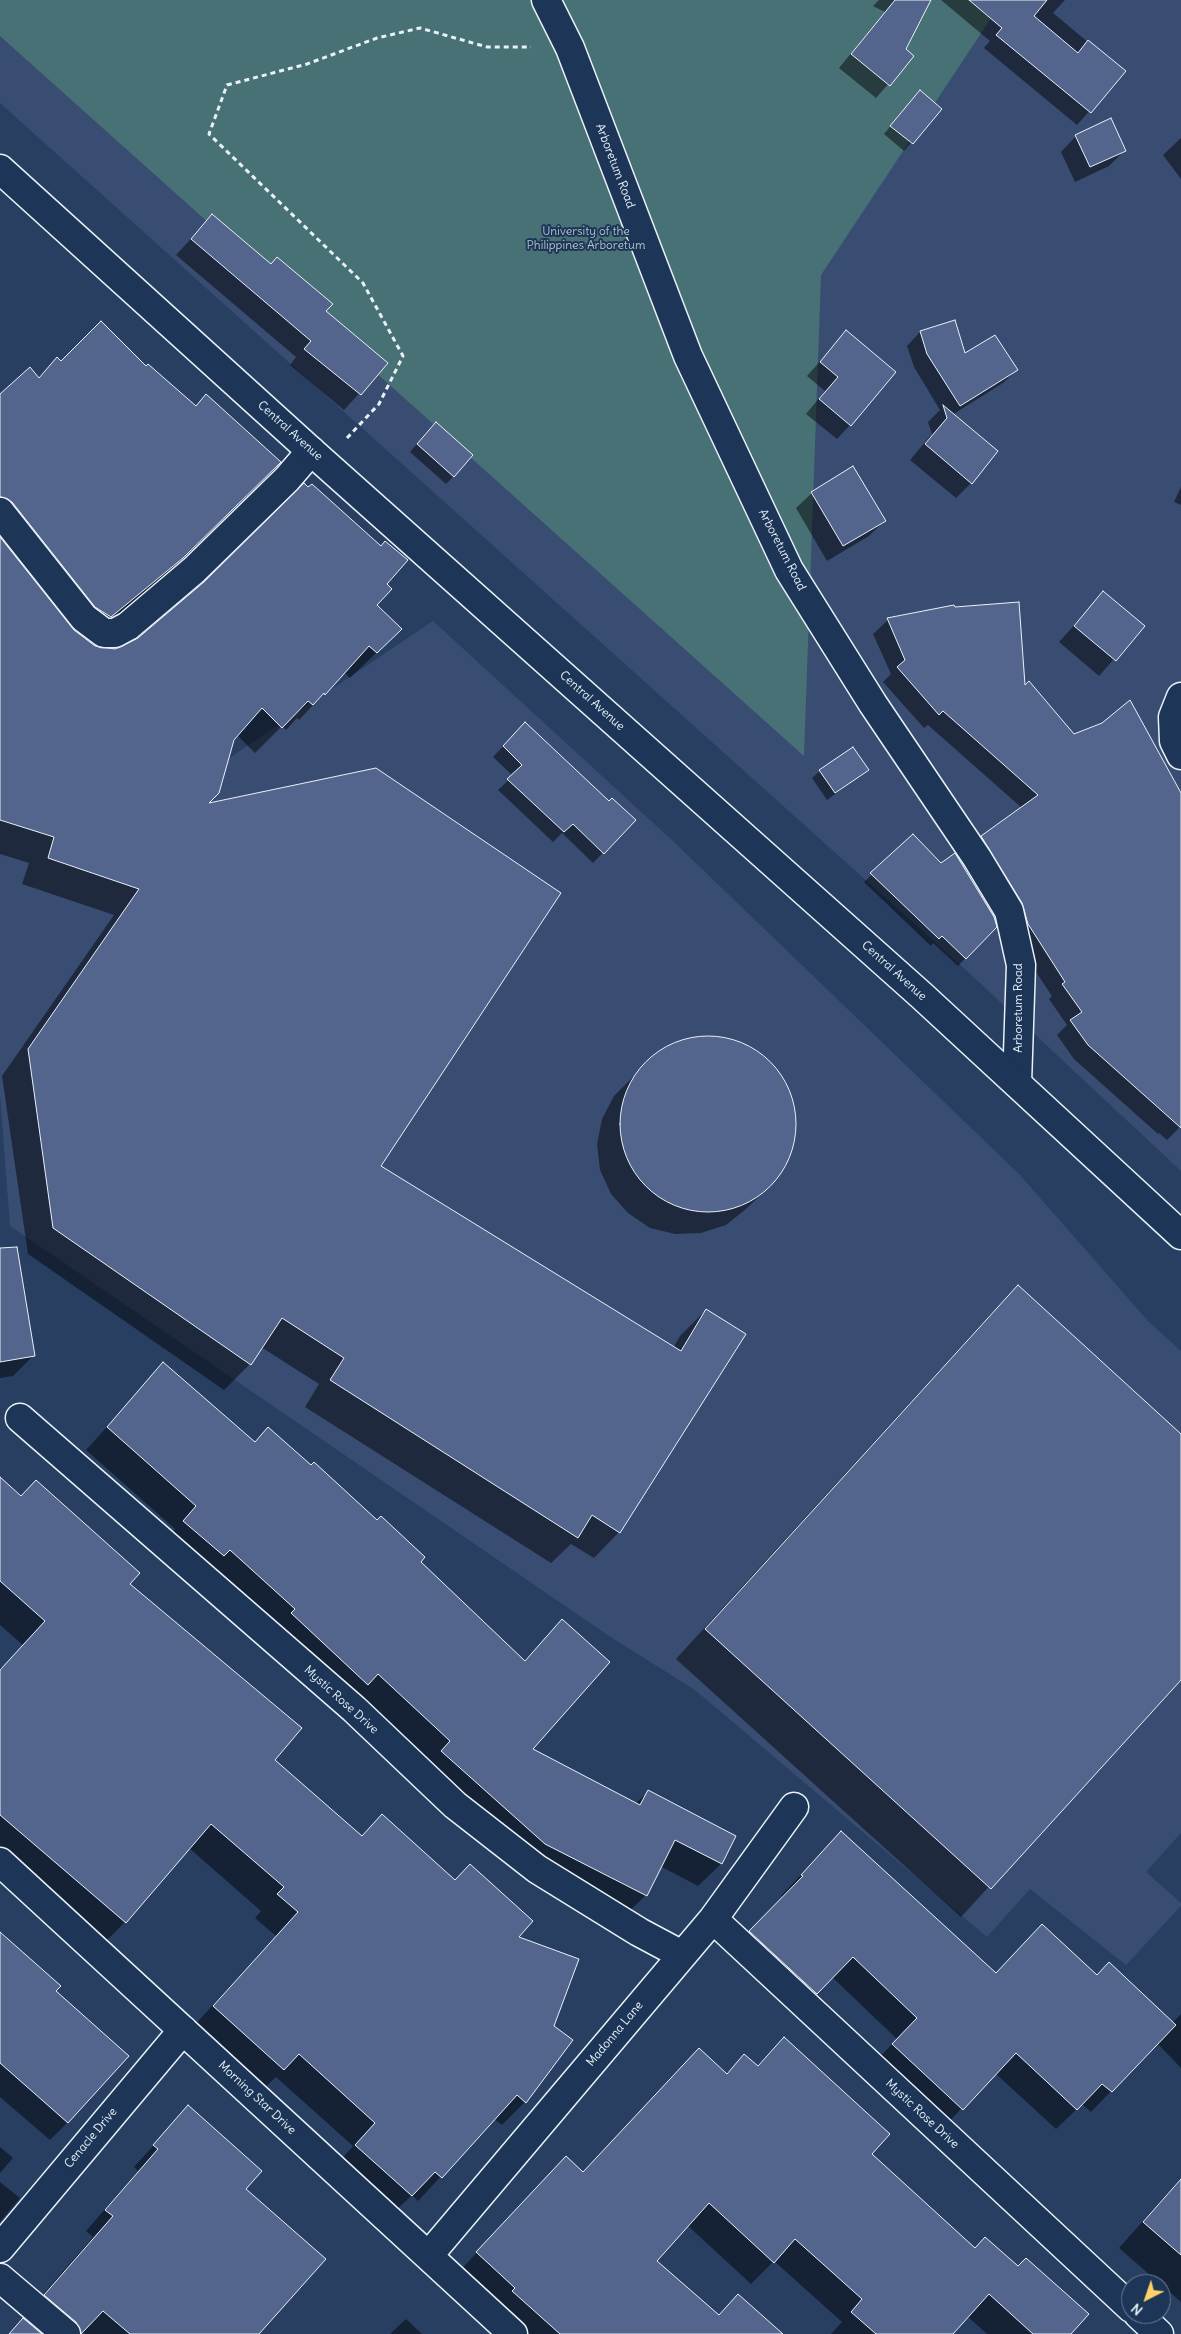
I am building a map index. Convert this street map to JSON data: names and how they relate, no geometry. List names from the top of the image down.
{
  "streets": {
    "street": [
      "Arboretum Road",
      "Central Avenue",
      "Mystic Rose Drive",
      "Madonna Lane",
      "Morning Star Drive",
      "Cenacle Drive"
    ]
  },
  "crossings": [
    ["Arboretum Road", "Central Avenue"],
    ["Mystic Rose Drive", "Madonna Lane"],
    ["Madonna Lane", "Morning Star Drive"],
    ["Morning Star Drive", "Cenacle Drive"]
  ],
  "parks": ["University of the Philippines Arboretum"],
  "north": "bottom left"
}
